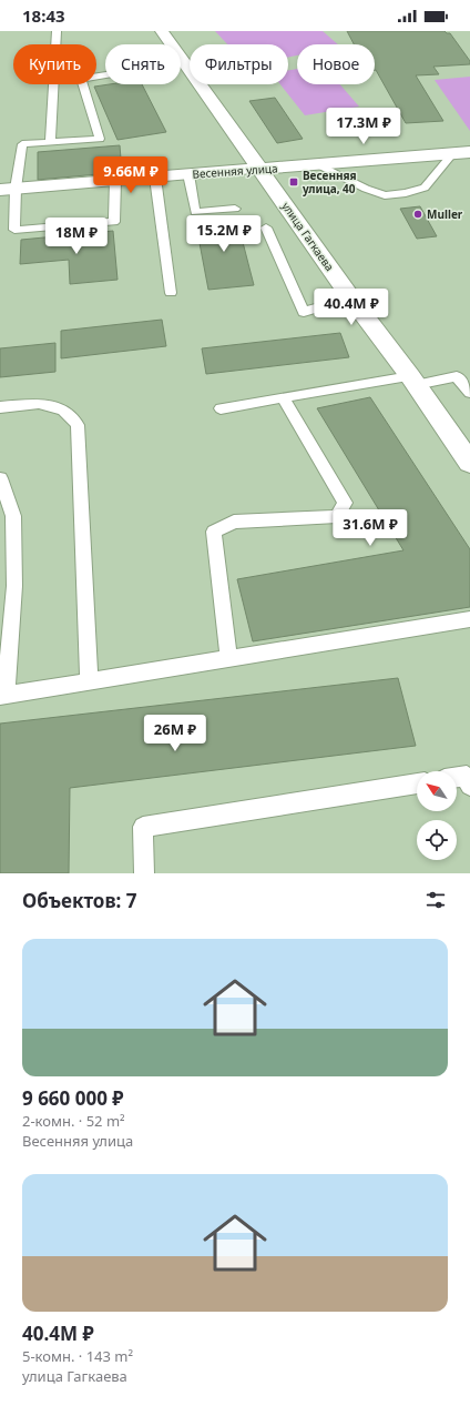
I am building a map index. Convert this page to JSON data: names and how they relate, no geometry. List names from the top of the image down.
{
  "streets": {
    "street": ["Весенняя улица", "улица Гагкаева"]
  },
  "crossings": [
    ["Весенняя улица", "улица Гагкаева"]
  ],
  "places": {
    "transit": ["Весенняя улица, 40"],
    "other": ["Muller"]
  },
  "north": "top left",
  "page": {
    "status": "18:43",
    "chip": [
      "Купить",
      "Снять",
      "Фильтры",
      "Новое"
    ],
    "price": [
      "17.3M ₽",
      "9.66M ₽",
      "15.2M ₽",
      "18M ₽",
      "40.4M ₽",
      "31.6M ₽",
      "26M ₽"
    ],
    "heading": "Объектов: 7",
    "list": [
      {
        "name": "9 660 000 ₽",
        "note": "2-комн. · 52 m² · Весенняя улица"
      },
      {
        "name": "40.4M ₽",
        "note": "5-комн. · 143 m² · улица Гагкаева"
      }
    ]
  }
}
